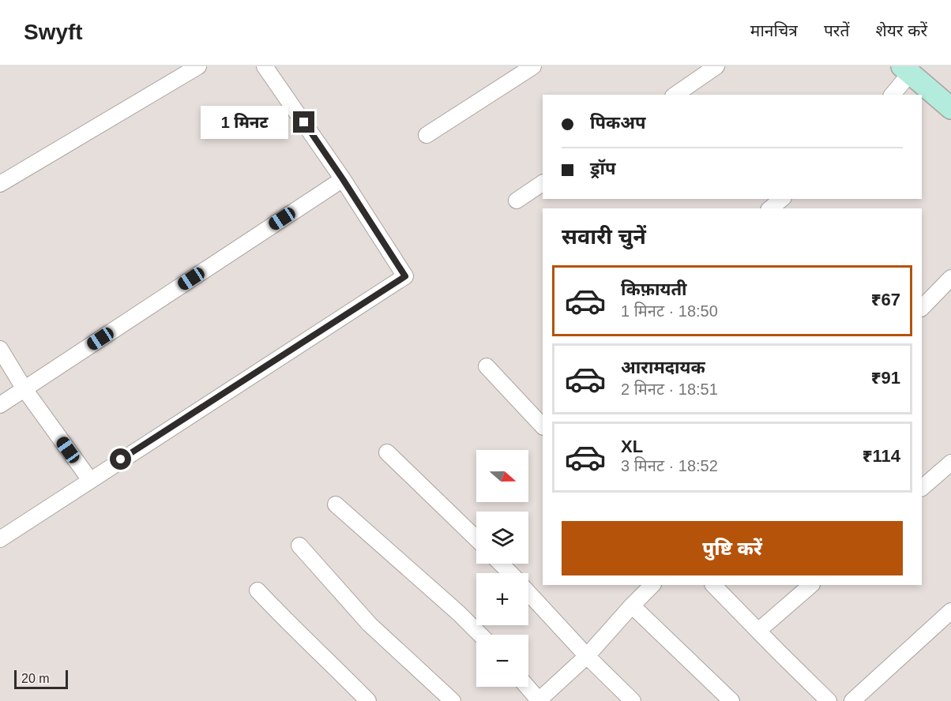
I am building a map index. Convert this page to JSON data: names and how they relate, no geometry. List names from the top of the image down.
{
  "scale_bar": "20 m",
  "north": "right",
  "page": {
    "header": "Swyft",
    "nav": ["मानचित्र", "परतें", "शेयर करें"],
    "banner": ["पिकअप", "ड्रॉप"],
    "bubble": "1 मिनट",
    "heading": "सवारी चुनें",
    "list": [
      {
        "name": "किफ़ायती",
        "note": "1 मिनट · 18:50",
        "value": "₹67"
      },
      {
        "name": "आरामदायक",
        "note": "2 मिनट · 18:51",
        "value": "₹91"
      },
      {
        "name": "XL",
        "note": "3 मिनट · 18:52",
        "value": "₹114"
      }
    ],
    "map_buttons": ["+", "−"],
    "buttons": "पुष्टि करें",
    "scale": "20 m"
  }
}
